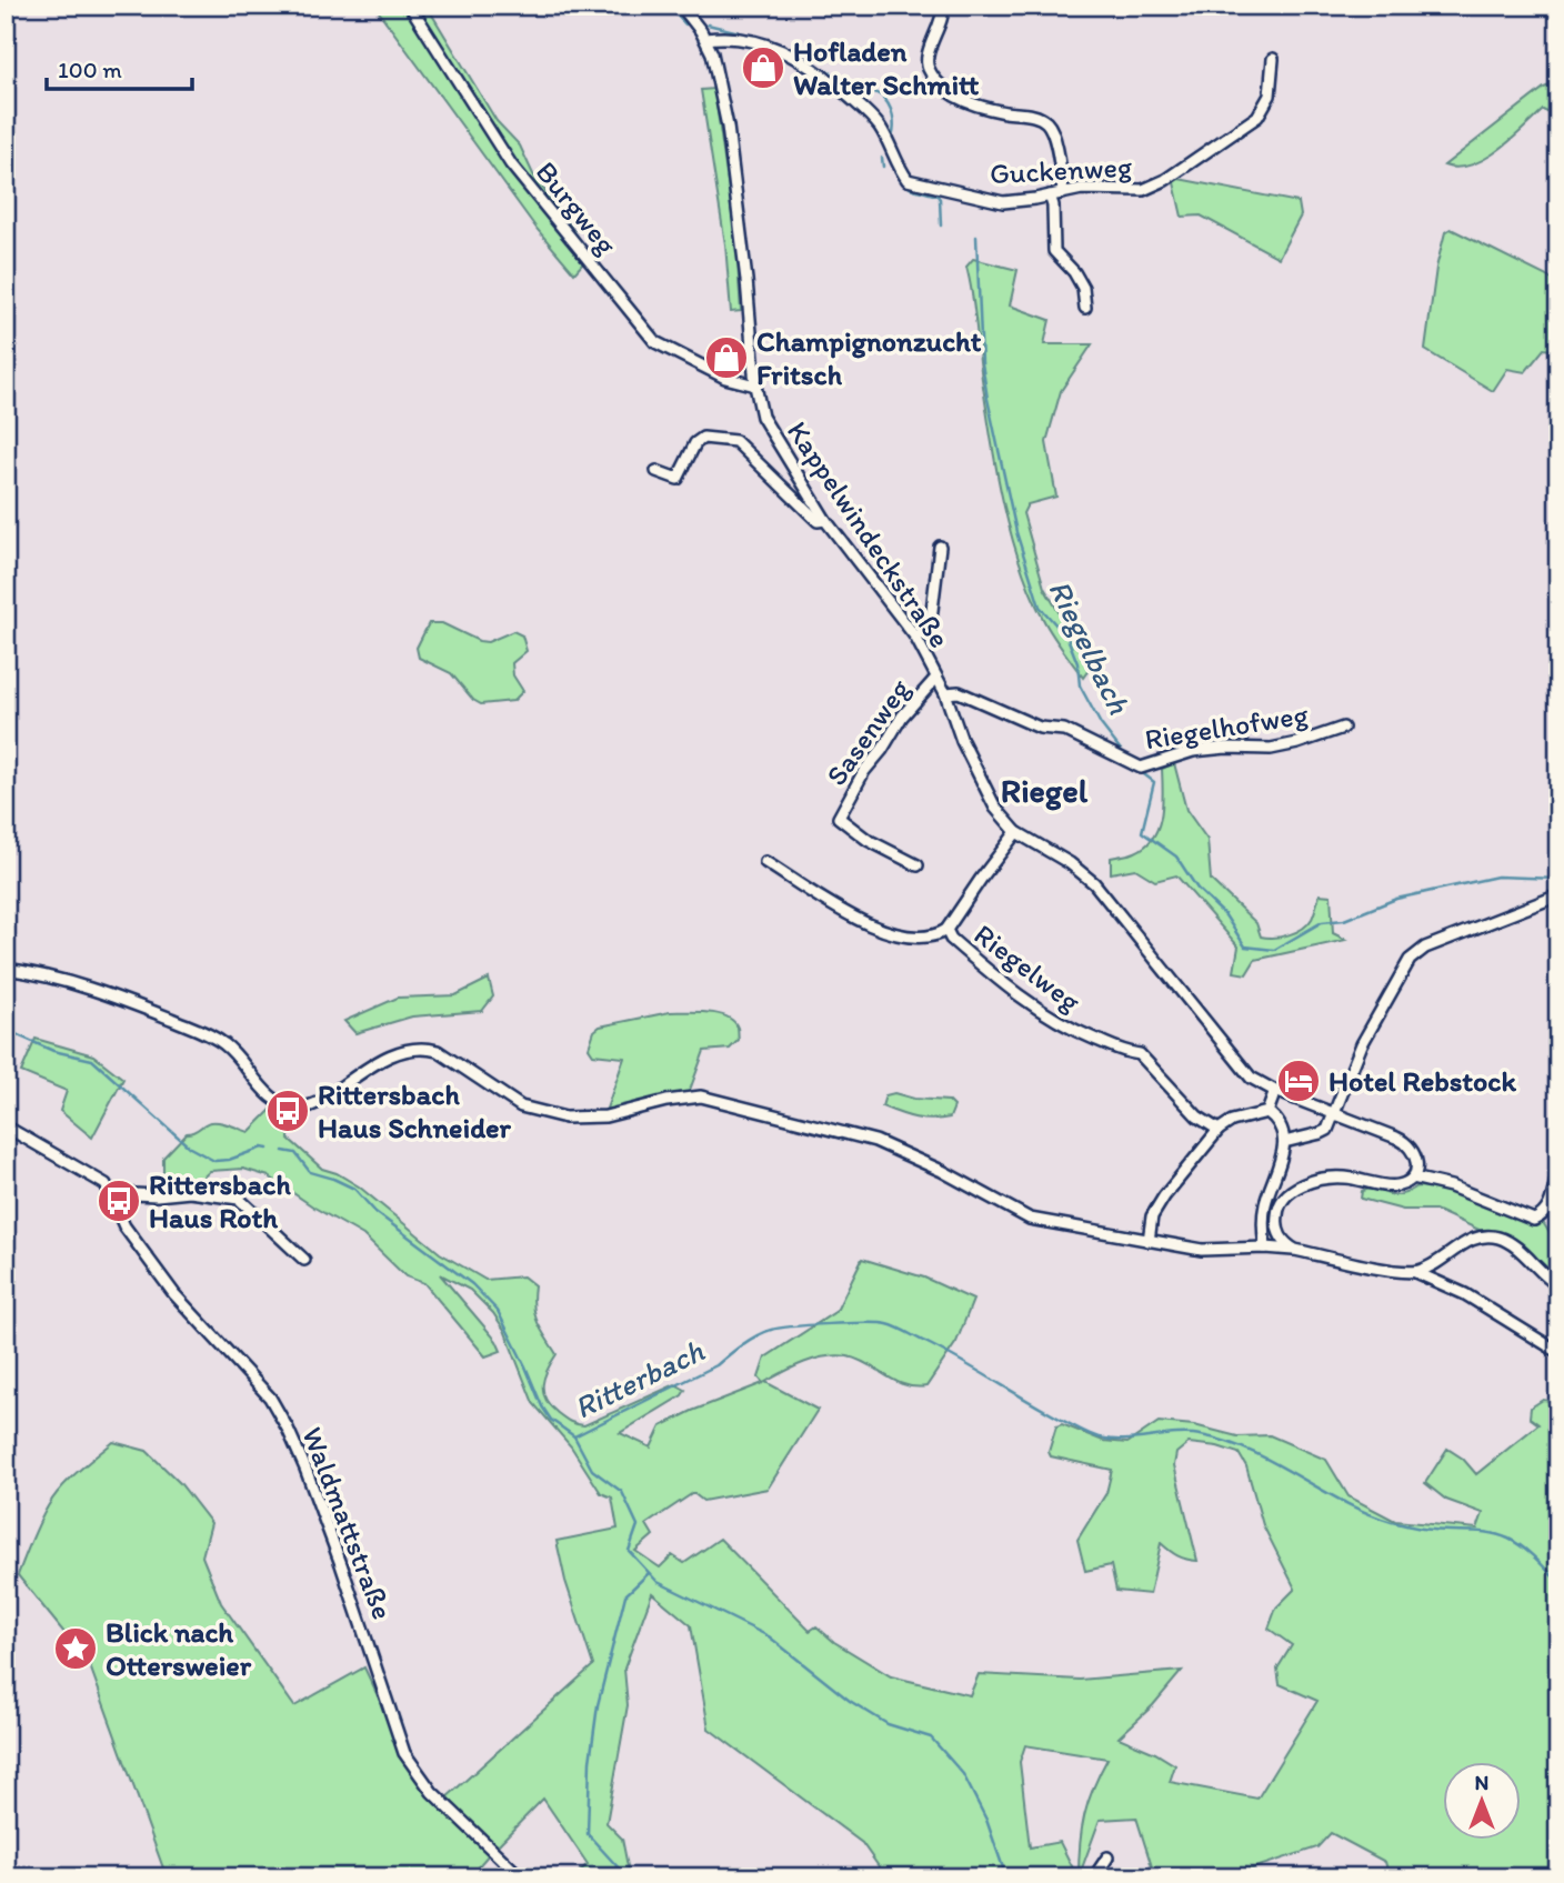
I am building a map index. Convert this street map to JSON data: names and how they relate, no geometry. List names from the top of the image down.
{
  "streets": {
    "street": [
      "Guckenweg",
      "Burgweg",
      "Kappelwindeckstraße",
      "Riegelhofweg",
      "Sasenweg",
      "Riegelweg",
      "Waldmattstraße"
    ]
  },
  "crossings": [
    ["Guckenweg", "Kappelwindeckstraße"],
    ["Burgweg", "Kappelwindeckstraße"],
    ["Kappelwindeckstraße", "Riegelhofweg"],
    ["Kappelwindeckstraße", "Sasenweg"],
    ["Kappelwindeckstraße", "Riegelweg"]
  ],
  "districts": ["Riegel"],
  "water": ["Riegelbach", "Ritterbach"],
  "places": {
    "shop": ["Hofladen Walter Schmitt", "Champignonzucht Fritsch"],
    "hotel": ["Hotel Rebstock"],
    "bus stop": ["Rittersbach Haus Schneider", "Rittersbach Haus Roth"],
    "place": ["Blick nach Ottersweier"]
  },
  "scale_bar": "100 m",
  "north": "top"
}
